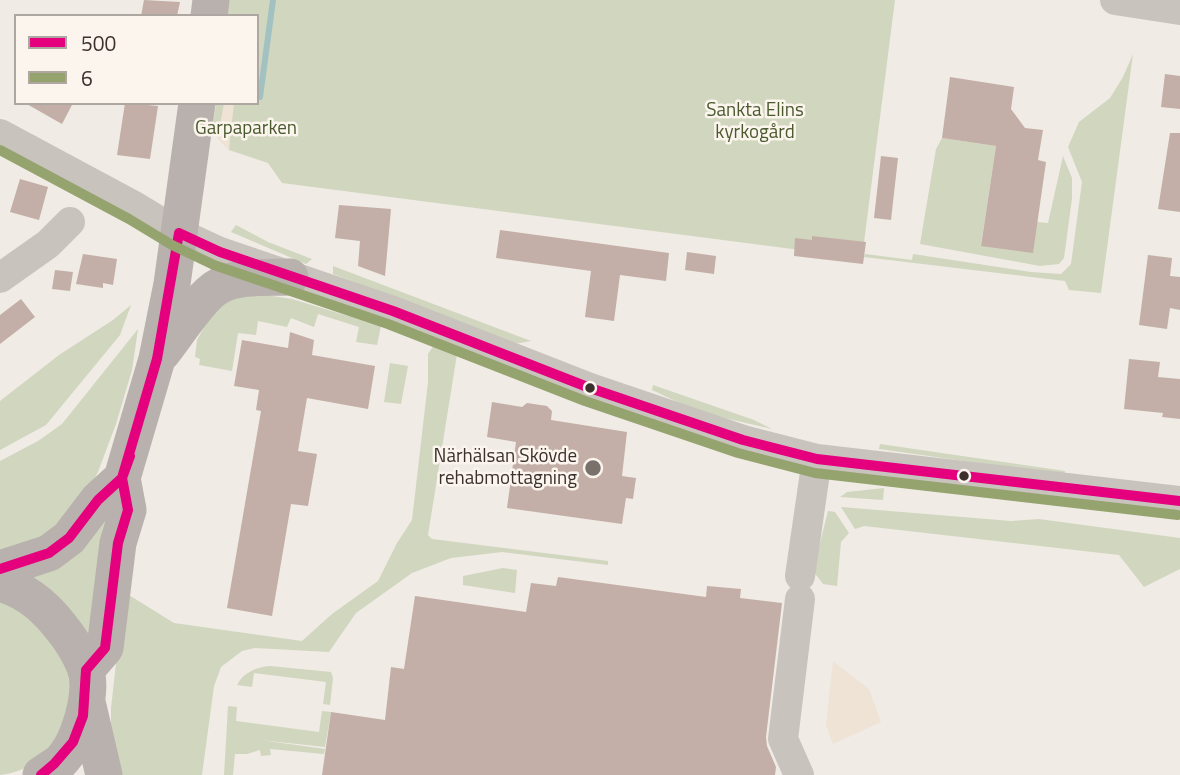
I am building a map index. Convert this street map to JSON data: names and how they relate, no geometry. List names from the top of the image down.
{
  "parks": ["Sankta Elins kyrkogård", "Garpaparken"],
  "places": ["Närhälsan Skövde rehabmottagning"],
  "lines": ["transit line 6", "transit line 500"],
  "legend": ["500", "6"]
}
